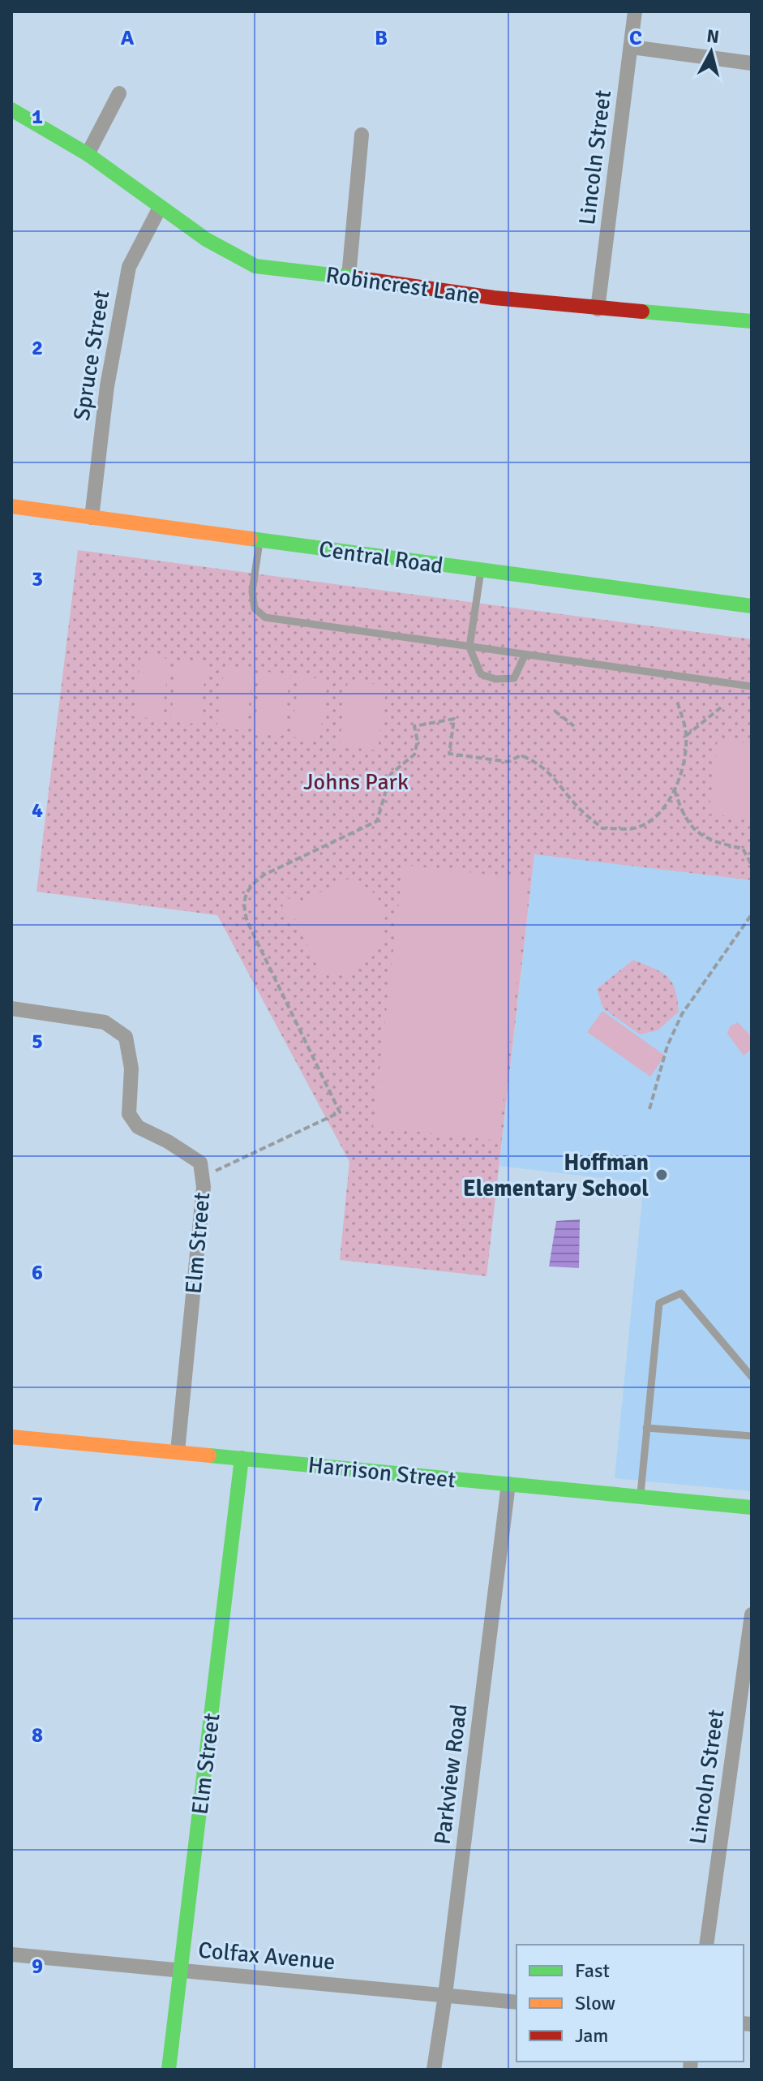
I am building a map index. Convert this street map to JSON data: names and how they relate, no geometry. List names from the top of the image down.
{
  "streets": {
    "street": [
      "Lincoln Street",
      "Robincrest Lane",
      "Spruce Street",
      "Central Road",
      "Elm Street",
      "Harrison Street",
      "Parkview Road",
      "Colfax Avenue"
    ]
  },
  "crossings": [
    ["Lincoln Street", "Robincrest Lane"],
    ["Robincrest Lane", "Spruce Street"],
    ["Spruce Street", "Central Road"],
    ["Elm Street", "Harrison Street"],
    ["Elm Street", "Colfax Avenue"],
    ["Harrison Street", "Parkview Road"],
    ["Parkview Road", "Colfax Avenue"]
  ],
  "parks": ["Johns Park"],
  "places": ["Hoffman Elementary School"],
  "legend": ["Fast", "Slow", "Jam"],
  "north": "top",
  "grid": {
    "columns": ["A", "B", "C"],
    "rows": [
      "1",
      "2",
      "3",
      "4",
      "5",
      "6",
      "7",
      "8",
      "9"
    ]
  }
}
